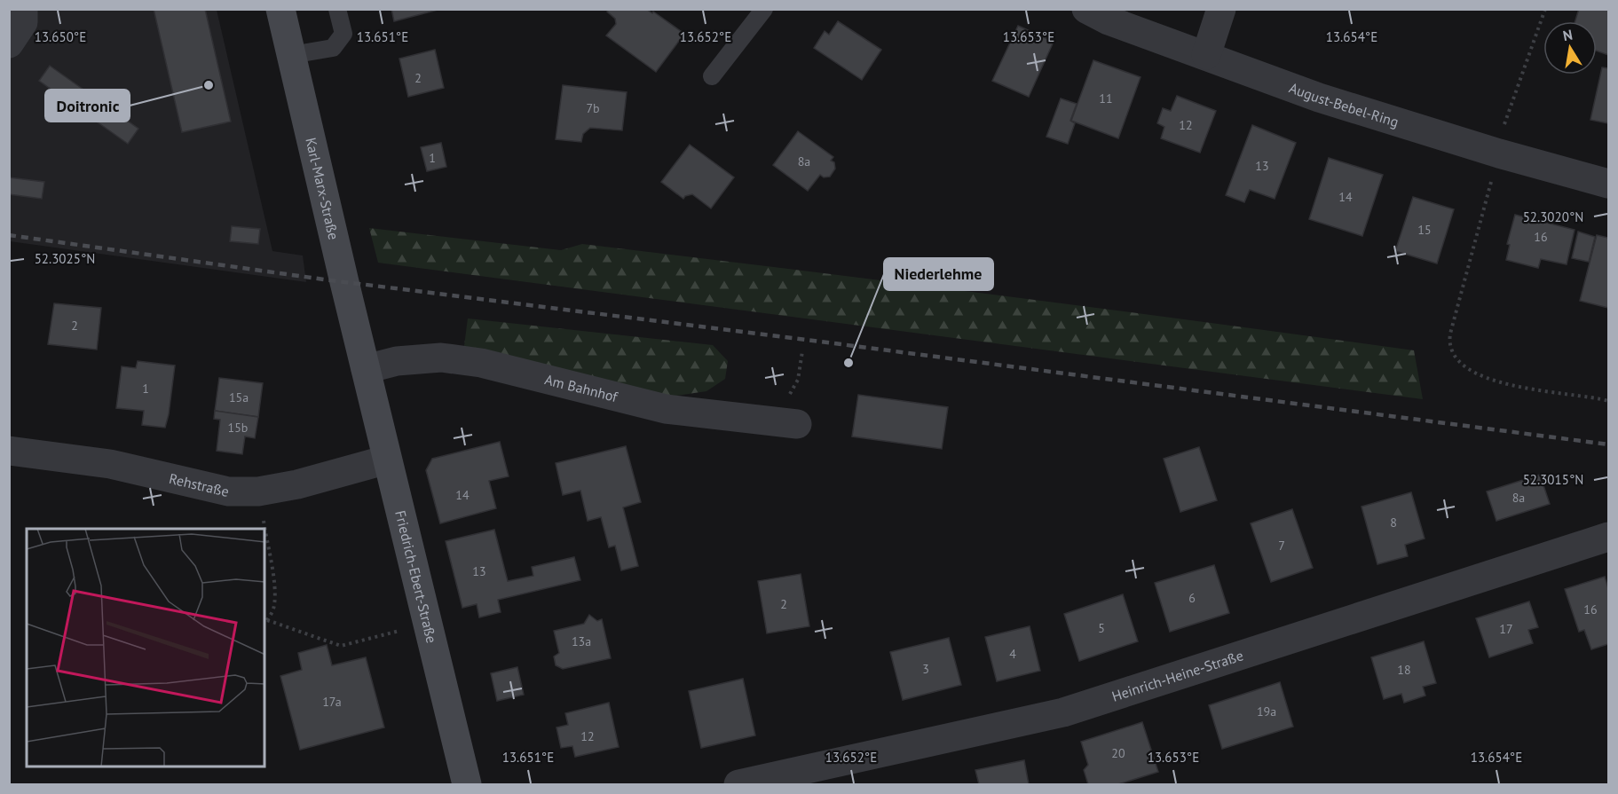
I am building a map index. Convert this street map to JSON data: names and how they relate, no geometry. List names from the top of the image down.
{
  "streets": {
    "street": [
      "August-Bebel-Ring",
      "Karl-Marx-Straße",
      "Am Bahnhof",
      "Rehstraße",
      "Friedrich-Ebert-Straße",
      "Heinrich-Heine-Straße"
    ]
  },
  "crossings": [
    ["Karl-Marx-Straße", "Am Bahnhof"],
    ["Karl-Marx-Straße", "Friedrich-Ebert-Straße"],
    ["Am Bahnhof", "Friedrich-Ebert-Straße"],
    ["Rehstraße", "Friedrich-Ebert-Straße"]
  ],
  "places": ["Doitronic", "Niederlehme"],
  "house_numbers": [
    "2",
    "11",
    "7b",
    "12",
    "1",
    "8a",
    "13",
    "14",
    "15",
    "16",
    "2",
    "1",
    "15a",
    "15b",
    "14",
    "8a",
    "8",
    "7",
    "13",
    "6",
    "2",
    "16",
    "5",
    "17",
    "13a",
    "4",
    "3",
    "18",
    "17a",
    "19a",
    "12",
    "20"
  ],
  "north": "top",
  "coordinates": [
    "13.650°E",
    "13.651°E",
    "13.652°E",
    "13.653°E",
    "13.654°E",
    "52.3020°N",
    "52.3025°N",
    "52.3015°N"
  ]
}
